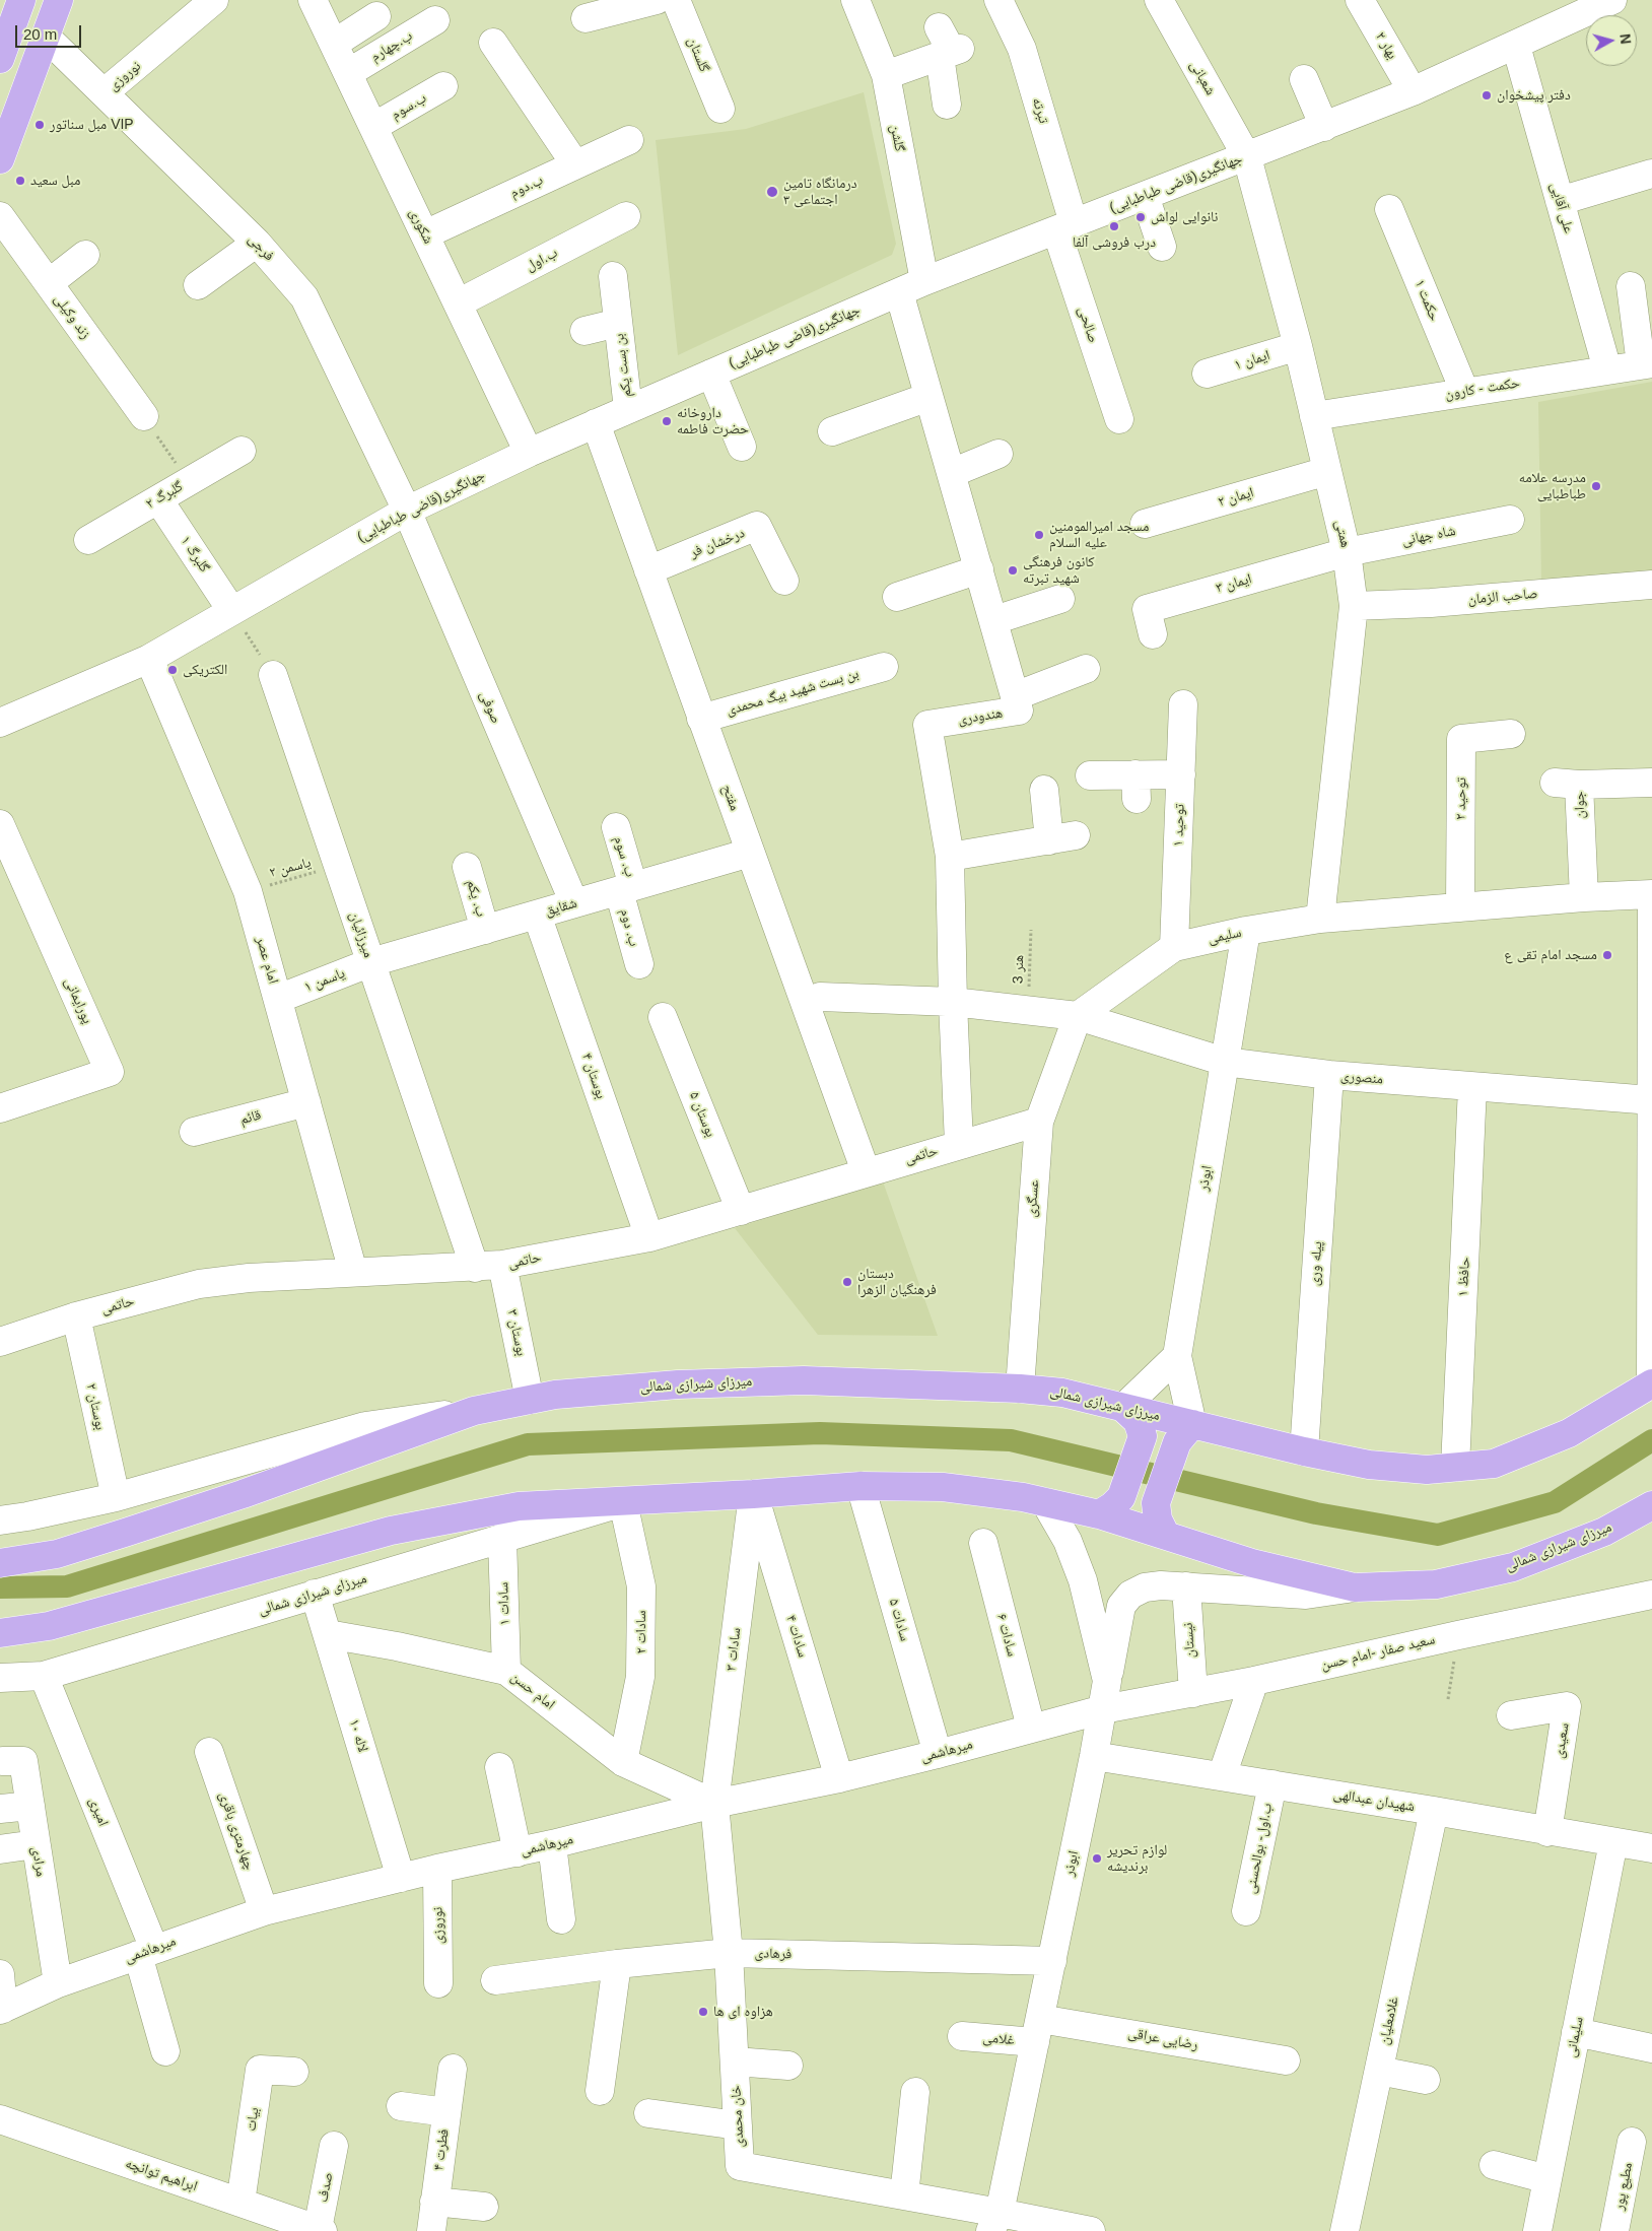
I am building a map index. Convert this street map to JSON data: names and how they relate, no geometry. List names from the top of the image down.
{
  "streets": {
    "main road": ["میرزای شیرازی شمالی"],
    "street": [
      "بهار ۲",
      "ب.چهارم",
      "گلستان",
      "نوروزی",
      "شعبانی",
      "ب.سوم",
      "تبرته",
      "گلشن",
      "جهانگیری(قاضی طباطبایی)",
      "ب.دوم",
      "علی آقایی",
      "شکوری",
      "فرجی",
      "ب.اول",
      "حکمت ۱",
      "زند وکیلی",
      "صالحی",
      "ایمان ۱",
      "بن بست یکم",
      "حکمت - کارون",
      "گلبرگ ۲",
      "ایمان ۲",
      "همتی",
      "شاه جهانی",
      "درخشان فر",
      "گلبرگ ۱",
      "ایمان ۳",
      "صاحب الزمان",
      "بن بست شهید بیگ محمدی",
      "صوفی",
      "هندودری",
      "مفتح",
      "توحید ۲",
      "جوان",
      "توحید ۱",
      "ب. سوم",
      "ب. یکم",
      "شقایق",
      "ب. دوم",
      "میرزائیان",
      "سلیمی",
      "امام عصر",
      "یاسمن ۱",
      "پورایمانی",
      "بوستان ۴",
      "منصوری",
      "بوستان ۵",
      "قائم",
      "حاتمی",
      "ابوذر",
      "عسگری",
      "پیله وری",
      "حافظ ۱",
      "بوستان ۳",
      "بوستان ۲",
      "سادات ۱",
      "سادات ۵",
      "سادات ۲",
      "سادات ۶",
      "سادات ۴",
      "نیستان",
      "سادات ۳",
      "سعید صفار -امام حسن",
      "امام حسن",
      "لاله ۱۰",
      "سعیدی",
      "میرهاشمی",
      "شهیدان عبدالهی",
      "امیری",
      "چهارمتری باقری",
      "ب.اول- بوالحسنی",
      "مرادی",
      "فرهادی",
      "غلامعلیان",
      "سلیمانی",
      "غلامی",
      "رضایی عراقی",
      "خان محمدی",
      "بیات",
      "فطرت ۴",
      "ابراهیم توانچه",
      "مطیع پور",
      "صدف"
    ],
    "path": ["یاسمن ۲", "هنر 3"]
  },
  "crossings": [
    ["بهار ۲", "جهانگیری(قاضی طباطبایی)"],
    ["ب.چهارم", "شکوری"],
    ["نوروزی", "فرجی"],
    ["نوروزی", "میرهاشمی"],
    ["شعبانی", "جهانگیری(قاضی طباطبایی)"],
    ["شعبانی", "همتی"],
    ["ب.سوم", "شکوری"],
    ["تبرته", "جهانگیری(قاضی طباطبایی)"],
    ["تبرته", "صالحی"],
    ["گلشن", "جهانگیری(قاضی طباطبایی)"],
    ["جهانگیری(قاضی طباطبایی)", "علی آقایی"],
    ["جهانگیری(قاضی طباطبایی)", "شکوری"],
    ["جهانگیری(قاضی طباطبایی)", "فرجی"],
    ["جهانگیری(قاضی طباطبایی)", "صالحی"],
    ["جهانگیری(قاضی طباطبایی)", "بن بست یکم"],
    ["جهانگیری(قاضی طباطبایی)", "همتی"],
    ["جهانگیری(قاضی طباطبایی)", "گلبرگ ۱"],
    ["جهانگیری(قاضی طباطبایی)", "صوفی"],
    ["جهانگیری(قاضی طباطبایی)", "هندودری"],
    ["جهانگیری(قاضی طباطبایی)", "مفتح"],
    ["جهانگیری(قاضی طباطبایی)", "امام عصر"],
    ["ب.دوم", "شکوری"],
    ["علی آقایی", "حکمت - کارون"],
    ["شکوری", "ب.اول"],
    ["فرجی", "صوفی"],
    ["حکمت ۱", "حکمت - کارون"],
    ["ایمان ۱", "همتی"],
    ["حکمت - کارون", "همتی"],
    ["گلبرگ ۲", "گلبرگ ۱"],
    ["ایمان ۲", "همتی"],
    ["همتی", "شاه جهانی"],
    ["همتی", "ایمان ۳"],
    ["همتی", "صاحب الزمان"],
    ["همتی", "سلیمی"],
    ["شاه جهانی", "ایمان ۳"],
    ["درخشان فر", "مفتح"],
    ["بن بست شهید بیگ محمدی", "مفتح"],
    ["صوفی", "شقایق"],
    ["هندودری", "حاتمی"],
    ["مفتح", "شقایق"],
    ["مفتح", "حاتمی"],
    ["توحید ۲", "سلیمی"],
    ["جوان", "سلیمی"],
    ["توحید ۱", "سلیمی"],
    ["ب. سوم", "شقایق"],
    ["ب. سوم", "ب. دوم"],
    ["یاسمن ۲", "میرزائیان"],
    ["یاسمن ۲", "امام عصر"],
    ["ب. یکم", "شقایق"],
    ["شقایق", "ب. دوم"],
    ["شقایق", "میرزائیان"],
    ["شقایق", "یاسمن ۱"],
    ["شقایق", "بوستان ۴"],
    ["میرزائیان", "یاسمن ۱"],
    ["میرزائیان", "حاتمی"],
    ["سلیمی", "منصوری"],
    ["سلیمی", "ابوذر"],
    ["سلیمی", "عسگری"],
    ["امام عصر", "یاسمن ۱"],
    ["امام عصر", "قائم"],
    ["امام عصر", "حاتمی"],
    ["بوستان ۴", "حاتمی"],
    ["منصوری", "ابوذر"],
    ["منصوری", "عسگری"],
    ["منصوری", "پیله وری"],
    ["منصوری", "حافظ ۱"],
    ["بوستان ۵", "حاتمی"],
    ["حاتمی", "عسگری"],
    ["حاتمی", "بوستان ۳"],
    ["حاتمی", "بوستان ۲"],
    ["ابوذر", "میرزای شیرازی شمالی"],
    ["ابوذر", "سعید صفار -امام حسن"],
    ["ابوذر", "میرهاشمی"],
    ["ابوذر", "شهیدان عبدالهی"],
    ["ابوذر", "فرهادی"],
    ["ابوذر", "غلامی"],
    ["ابوذر", "رضایی عراقی"],
    ["ابوذر", "خان محمدی"],
    ["عسگری", "میرزای شیرازی شمالی"],
    ["پیله وری", "میرزای شیرازی شمالی"],
    ["حافظ ۱", "میرزای شیرازی شمالی"],
    ["بوستان ۳", "میرزای شیرازی شمالی"],
    ["میرزای شیرازی شمالی", "بوستان ۲"],
    ["میرزای شیرازی شمالی", "سادات ۱"],
    ["میرزای شیرازی شمالی", "سادات ۵"],
    ["میرزای شیرازی شمالی", "سادات ۲"],
    ["میرزای شیرازی شمالی", "سادات ۴"],
    ["میرزای شیرازی شمالی", "سادات ۳"],
    ["میرزای شیرازی شمالی", "لاله ۱۰"],
    ["میرزای شیرازی شمالی", "امیری"],
    ["سادات ۱", "امام حسن"],
    ["سادات ۵", "میرهاشمی"],
    ["سادات ۲", "امام حسن"],
    ["سادات ۶", "میرهاشمی"],
    ["سادات ۴", "سادات ۳"],
    ["سادات ۴", "میرهاشمی"],
    ["نیستان", "سعید صفار -امام حسن"],
    ["سادات ۳", "امام حسن"],
    ["سادات ۳", "میرهاشمی"],
    ["سادات ۳", "خان محمدی"],
    ["سعید صفار -امام حسن", "میرهاشمی"],
    ["امام حسن", "لاله ۱۰"],
    ["امام حسن", "میرهاشمی"],
    ["امام حسن", "خان محمدی"],
    ["لاله ۱۰", "میرهاشمی"],
    ["سعیدی", "شهیدان عبدالهی"],
    ["میرهاشمی", "امیری"],
    ["میرهاشمی", "چهارمتری باقری"],
    ["میرهاشمی", "مرادی"],
    ["میرهاشمی", "خان محمدی"],
    ["شهیدان عبدالهی", "ب.اول- بوالحسنی"],
    ["شهیدان عبدالهی", "غلامعلیان"],
    ["شهیدان عبدالهی", "سلیمانی"],
    ["فرهادی", "خان محمدی"],
    ["غلامی", "رضایی عراقی"],
    ["بیات", "ابراهیم توانچه"],
    ["ابراهیم توانچه", "صدف"]
  ],
  "places": [
    "دفتر پیشخوان",
    "مبل سناتور VIP",
    "مبل سعید",
    "درمانگاه تامین اجتماعی ۳",
    "نانوایی لواش",
    "درب فروشی آلفا",
    "داروخانه حضرت فاطمه",
    "مدرسه علامه طباطبایی",
    "مسجد امیرالمومنین علیه السلام",
    "کانون فرهنگی شهید تبرته",
    "الکتریکی",
    "مسجد امام تقی ع",
    "دبستان فرهنگیان الزهرا",
    "لوازم تحریر برندیشه",
    "هزاوه ای ها"
  ],
  "scale_bar": "20 m",
  "north": "right"
}
